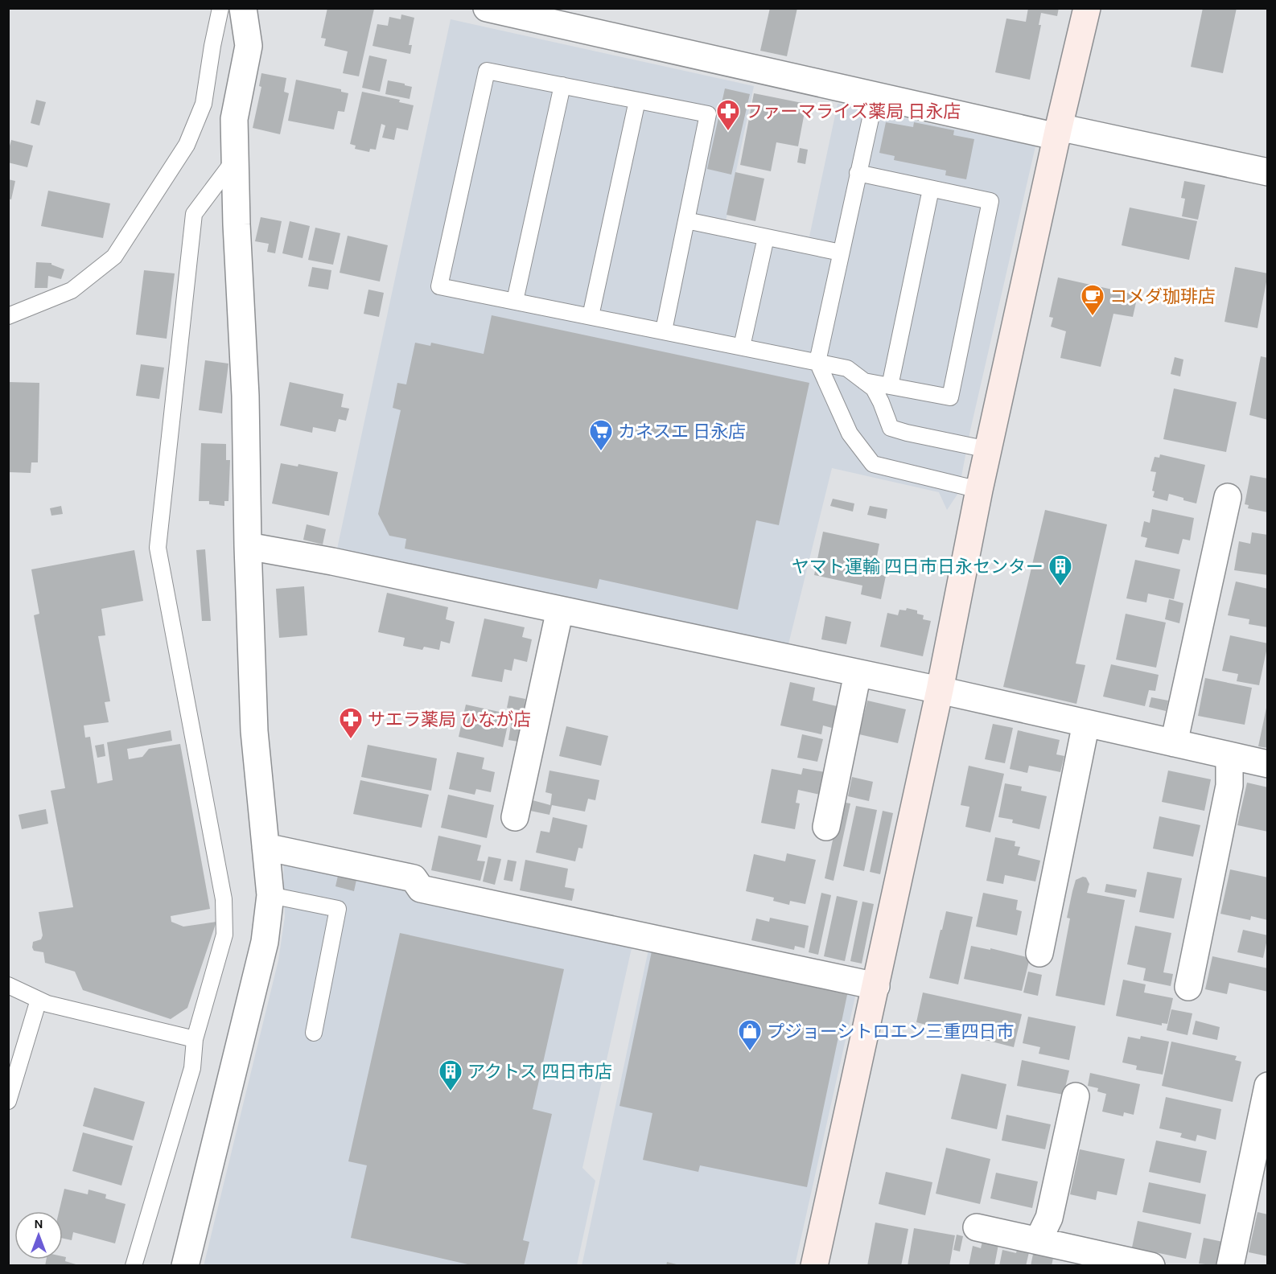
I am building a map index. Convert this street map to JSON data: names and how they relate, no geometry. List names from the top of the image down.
{
  "places": {
    "pharmacy": ["ファーマライズ薬局 日永店", "サエラ薬局 ひなが店"],
    "cafe": ["コメダ珈琲店"],
    "supermarket": ["カネスエ 日永店"],
    "building": ["ヤマト運輸 四日市日永センター", "アクトス 四日市店"],
    "shop": ["プジョーシトロエン三重四日市"]
  },
  "north": "top"
}
